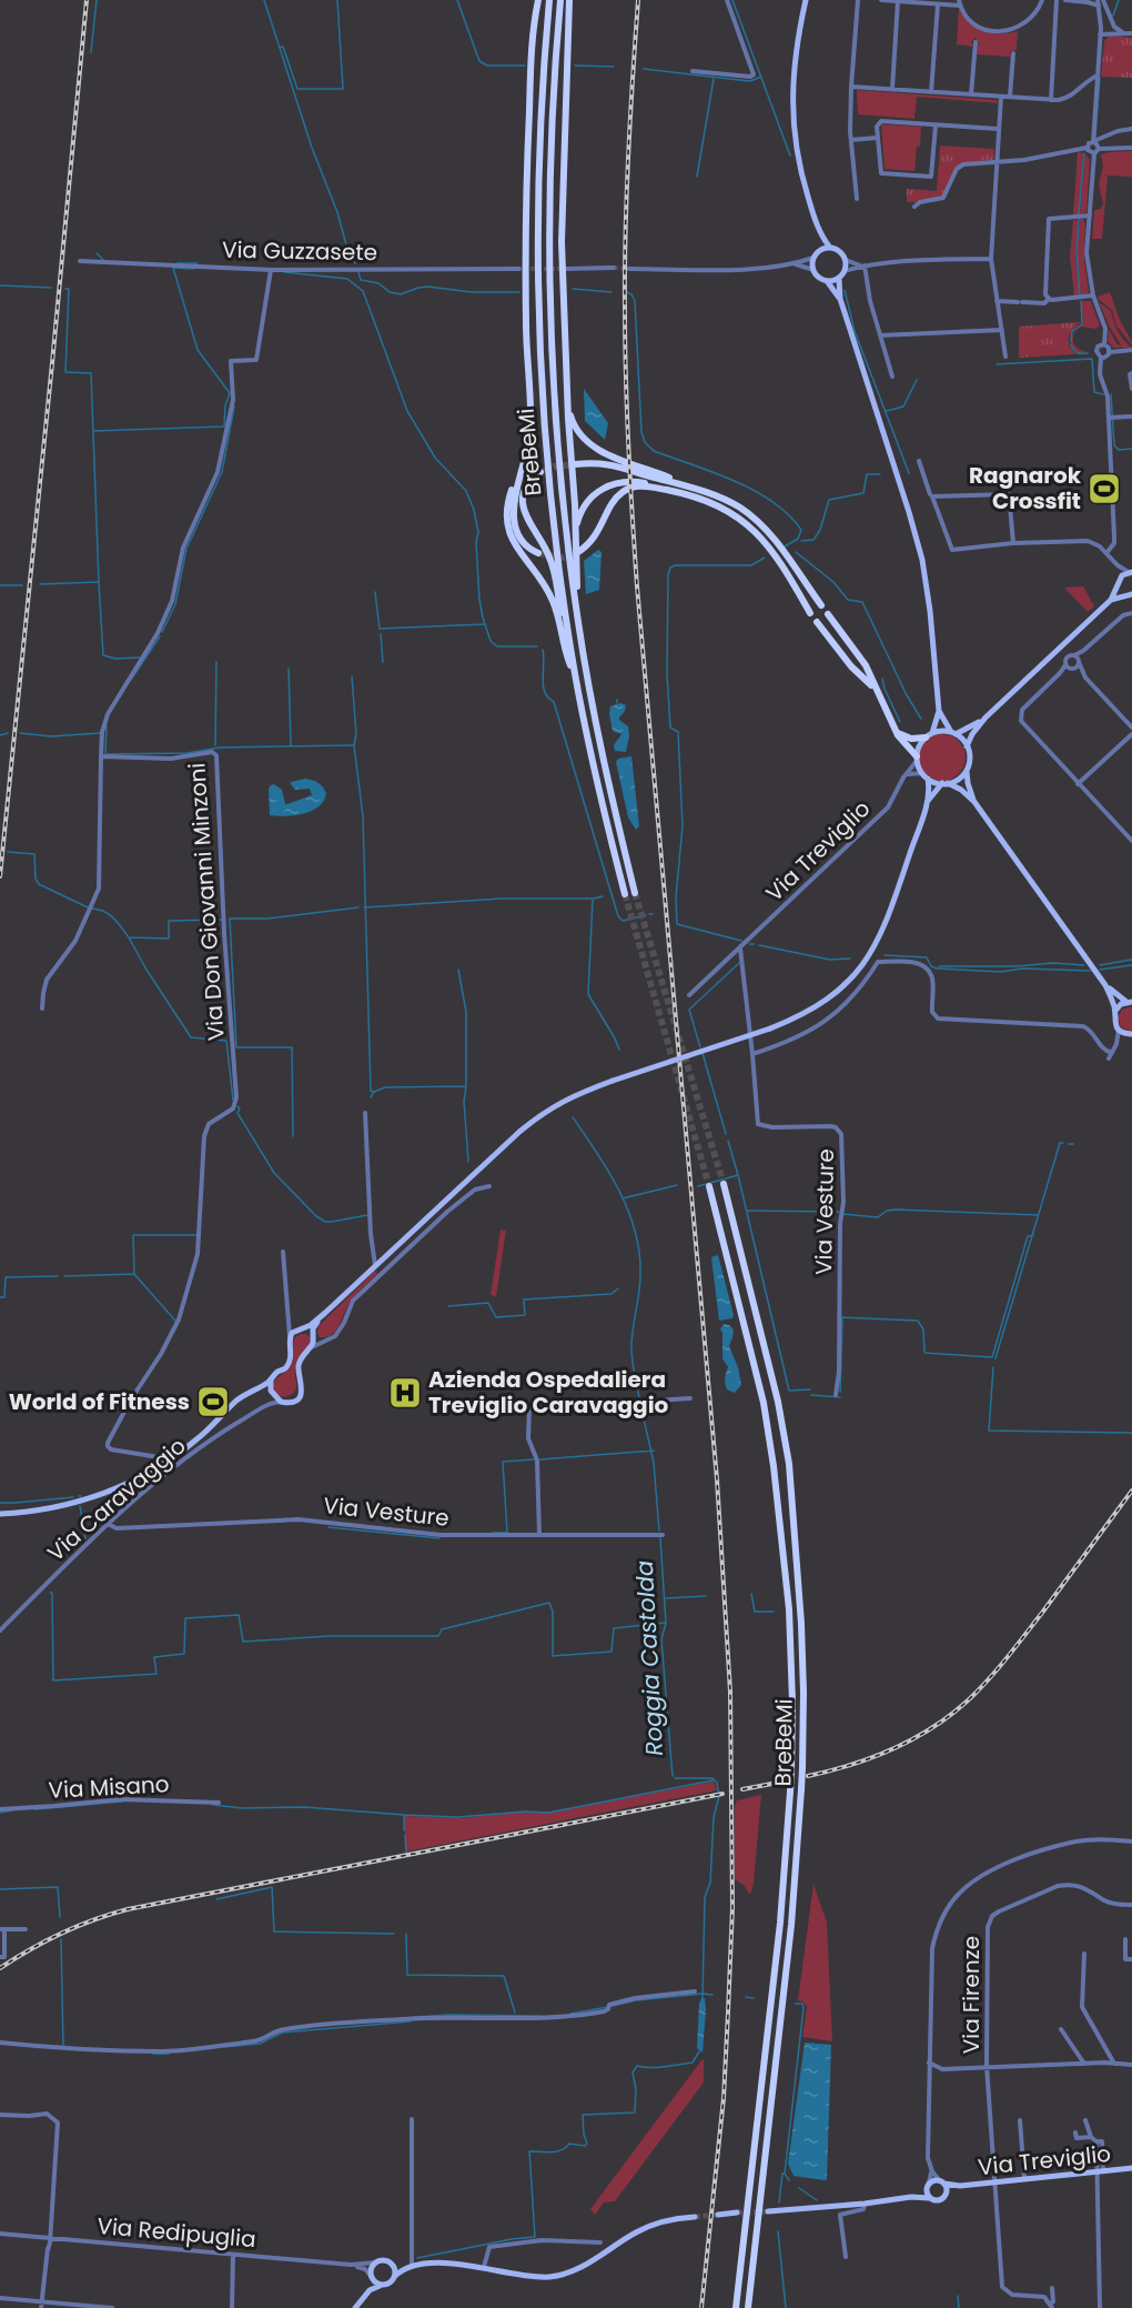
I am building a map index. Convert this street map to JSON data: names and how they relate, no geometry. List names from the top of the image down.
{
  "streets": {
    "highway": ["BreBeMi"],
    "main road": ["Via Treviglio", "Via Caravaggio"],
    "street": [
      "Via Guzzasete",
      "Via Don Giovanni Minzoni",
      "Via Vesture",
      "Via Misano",
      "Via Firenze",
      "Via Redipuglia"
    ]
  },
  "crossings": [
    ["Via Treviglio", "Via Vesture"],
    ["Via Don Giovanni Minzoni", "Via Caravaggio"],
    ["Via Vesture", "Via Caravaggio"]
  ],
  "water": ["Roggia Castolda"],
  "places": {
    "sports": ["Ragnarok Crossfit", "World of Fitness"],
    "hospital": ["Azienda Ospedaliera Treviglio Caravaggio"]
  }
}
